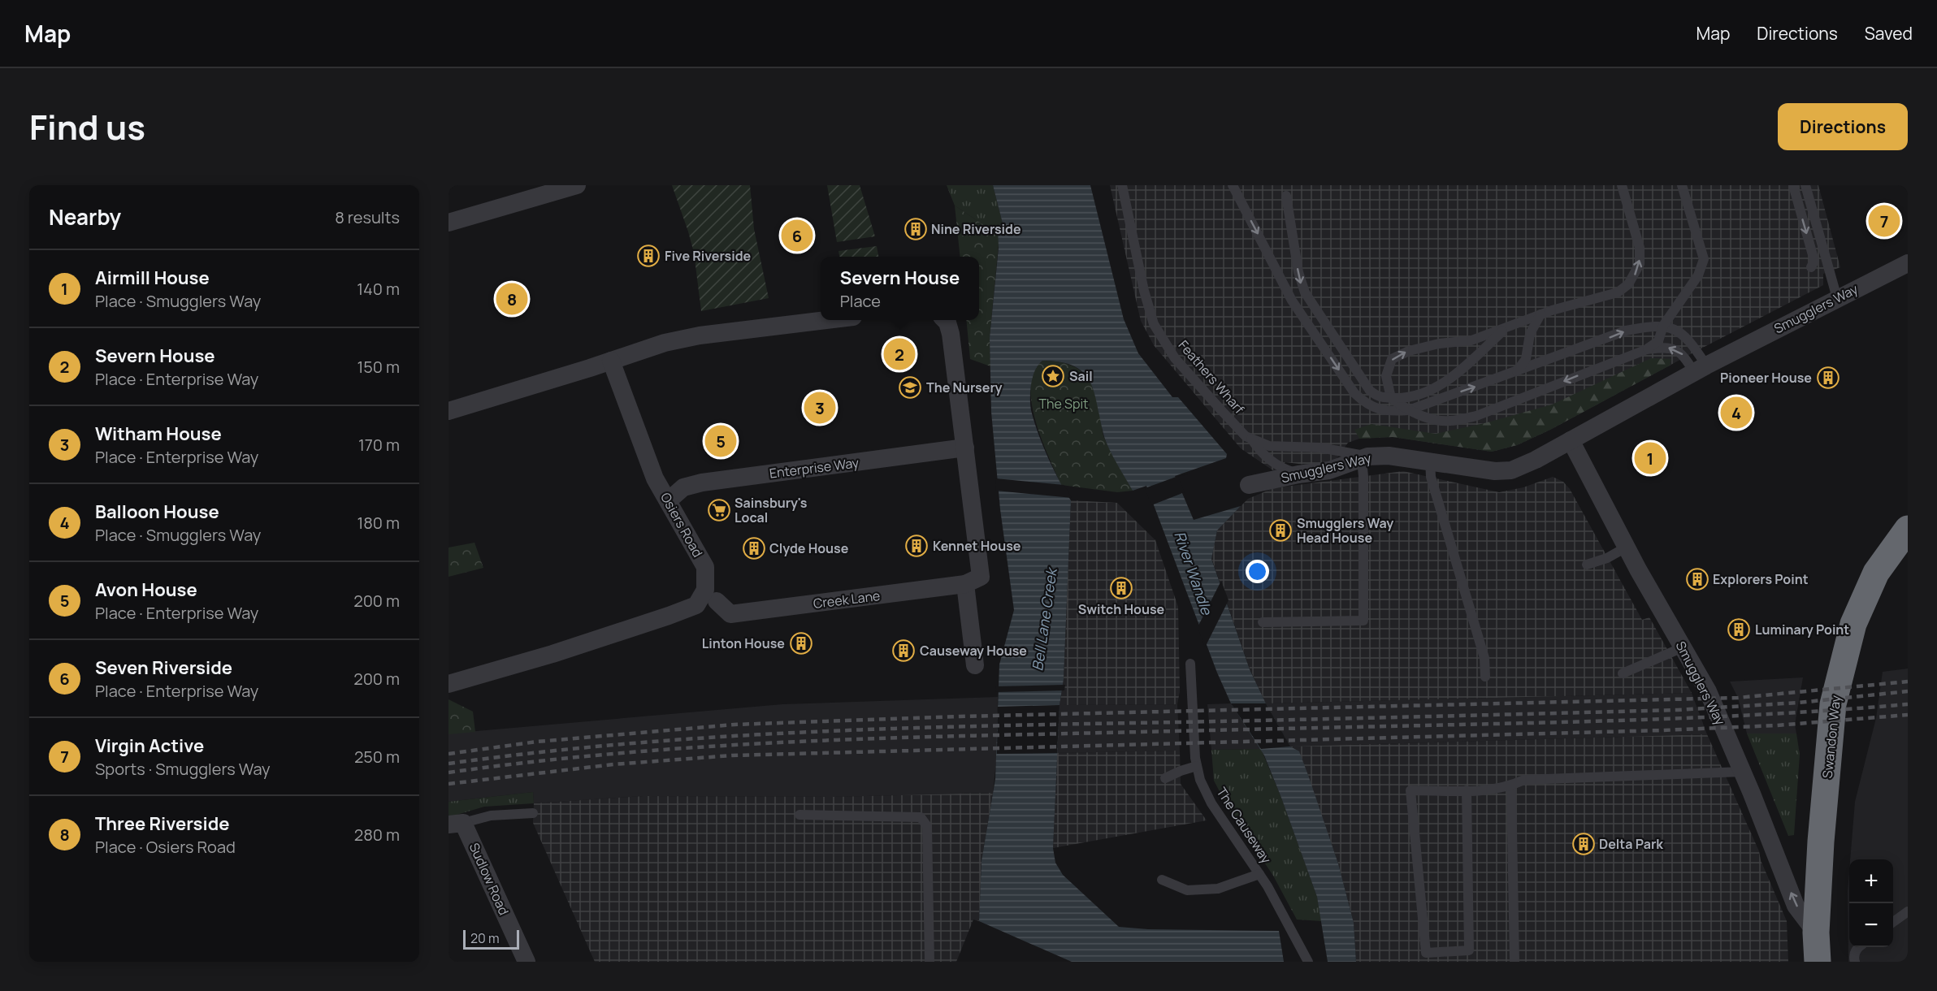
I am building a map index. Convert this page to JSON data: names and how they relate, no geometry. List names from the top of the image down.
{
  "streets": {
    "highway": ["Swandon Way"],
    "street": [
      "Smugglers Way",
      "Enterprise Way",
      "Osiers Road",
      "Creek Lane",
      "Sudlow Road"
    ],
    "lane": ["Feathers Wharf", "The Causeway"]
  },
  "crossings": [
    ["Smugglers Way", "Feathers Wharf"],
    ["Smugglers Way", "Swandon Way"],
    ["Enterprise Way", "Osiers Road"]
  ],
  "water": ["River Wandle", "Bell Lane Creek"],
  "parks": ["The Spit"],
  "places": {
    "building": [
      "Nine Riverside",
      "Five Riverside",
      "Pioneer House",
      "Smugglers Way Head House",
      "Kennet House",
      "Clyde House",
      "Explorers Point",
      "Switch House",
      "Luminary Point",
      "Linton House",
      "Causeway House",
      "Delta Park"
    ],
    "place": ["Sail"],
    "school or university": ["The Nursery"],
    "supermarket": ["Sainsbury's Local"]
  },
  "scale_bar": "20 m",
  "page": {
    "header": "Map",
    "nav": ["Map", "Directions", "Saved"],
    "title": "Find us",
    "buttons": "Directions",
    "heading": ["Nearby", "8 results"],
    "pins": [
      "7",
      "6",
      "8",
      "2",
      "3",
      "4",
      "5",
      "1"
    ],
    "list": [
      {
        "mark": "1",
        "name": "Airmill House",
        "note": "Place · Smugglers Way",
        "value": "140 m"
      },
      {
        "mark": "2",
        "name": "Severn House",
        "note": "Place · Enterprise Way",
        "value": "150 m"
      },
      {
        "mark": "3",
        "name": "Witham House",
        "note": "Place · Enterprise Way",
        "value": "170 m"
      },
      {
        "mark": "4",
        "name": "Balloon House",
        "note": "Place · Smugglers Way",
        "value": "180 m"
      },
      {
        "mark": "5",
        "name": "Avon House",
        "note": "Place · Enterprise Way",
        "value": "200 m"
      },
      {
        "mark": "6",
        "name": "Seven Riverside",
        "note": "Place · Enterprise Way",
        "value": "200 m"
      },
      {
        "mark": "7",
        "name": "Virgin Active",
        "note": "Sports · Smugglers Way",
        "value": "250 m"
      },
      {
        "mark": "8",
        "name": "Three Riverside",
        "note": "Place · Osiers Road",
        "value": "280 m"
      }
    ],
    "popup": ["Severn House", "Place"],
    "map_buttons": ["+", "−"],
    "scale": "20 m"
  }
}
